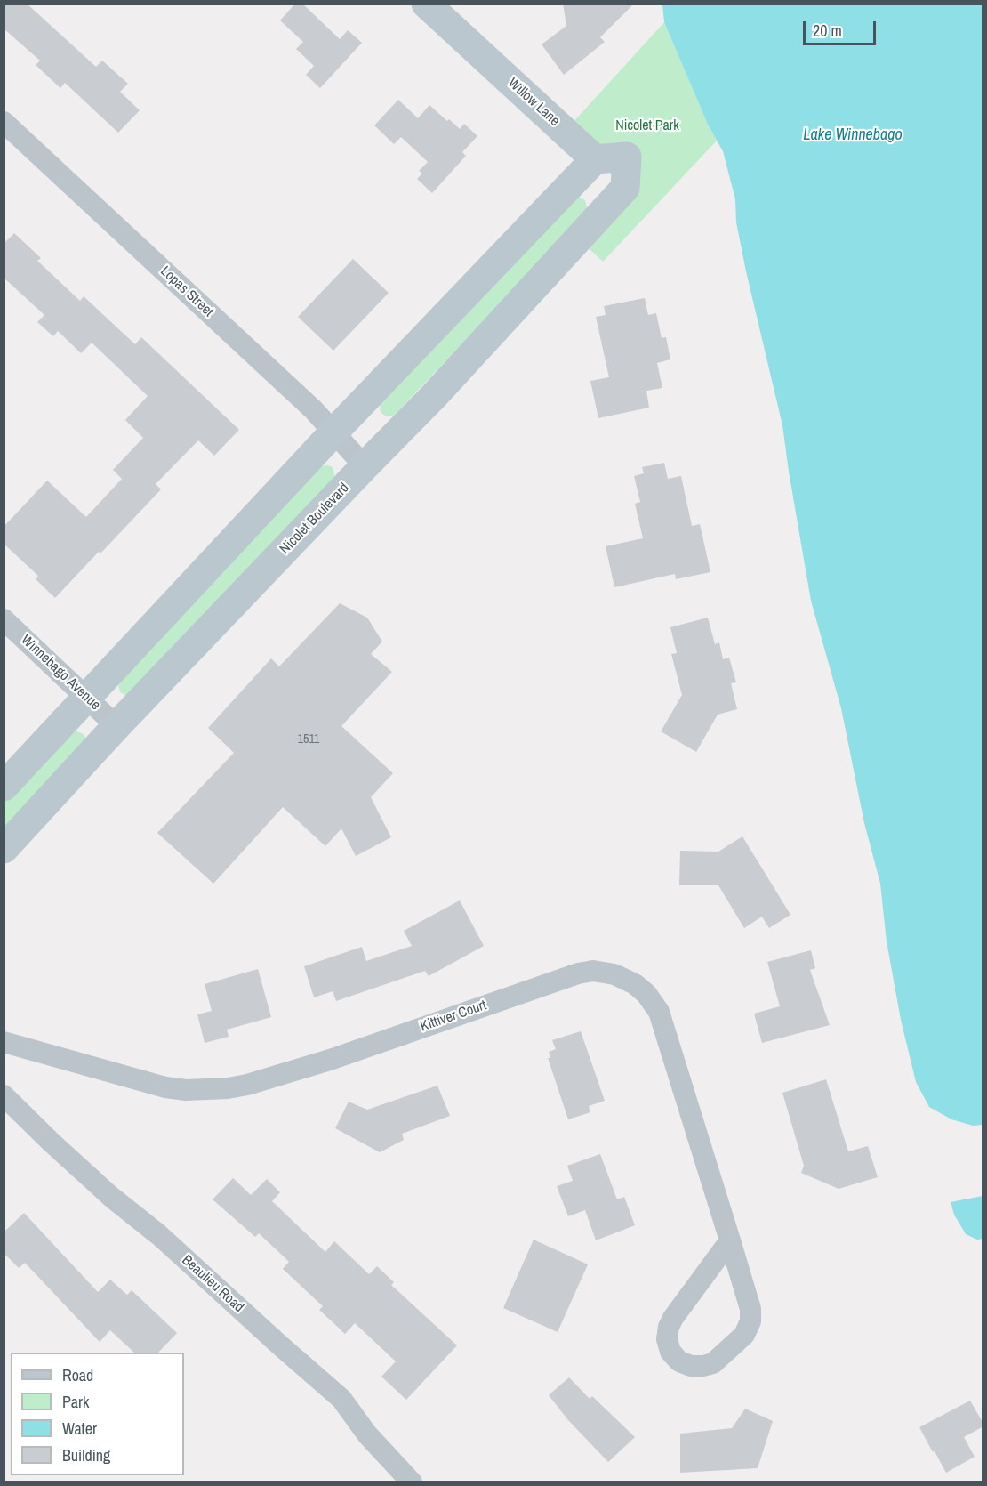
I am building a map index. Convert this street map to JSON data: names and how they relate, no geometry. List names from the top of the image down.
{
  "streets": {
    "street": [
      "Willow Lane",
      "Lopas Street",
      "Nicolet Boulevard",
      "Winnebago Avenue",
      "Kittiver Court",
      "Beaulieu Road"
    ]
  },
  "crossings": [
    ["Willow Lane", "Nicolet Boulevard"],
    ["Lopas Street", "Nicolet Boulevard"],
    ["Nicolet Boulevard", "Winnebago Avenue"]
  ],
  "water": ["Lake Winnebago"],
  "parks": ["Nicolet Park"],
  "house_numbers": ["1511"],
  "legend": [
    "Road",
    "Park",
    "Water",
    "Building"
  ],
  "scale_bar": "20 m"
}
